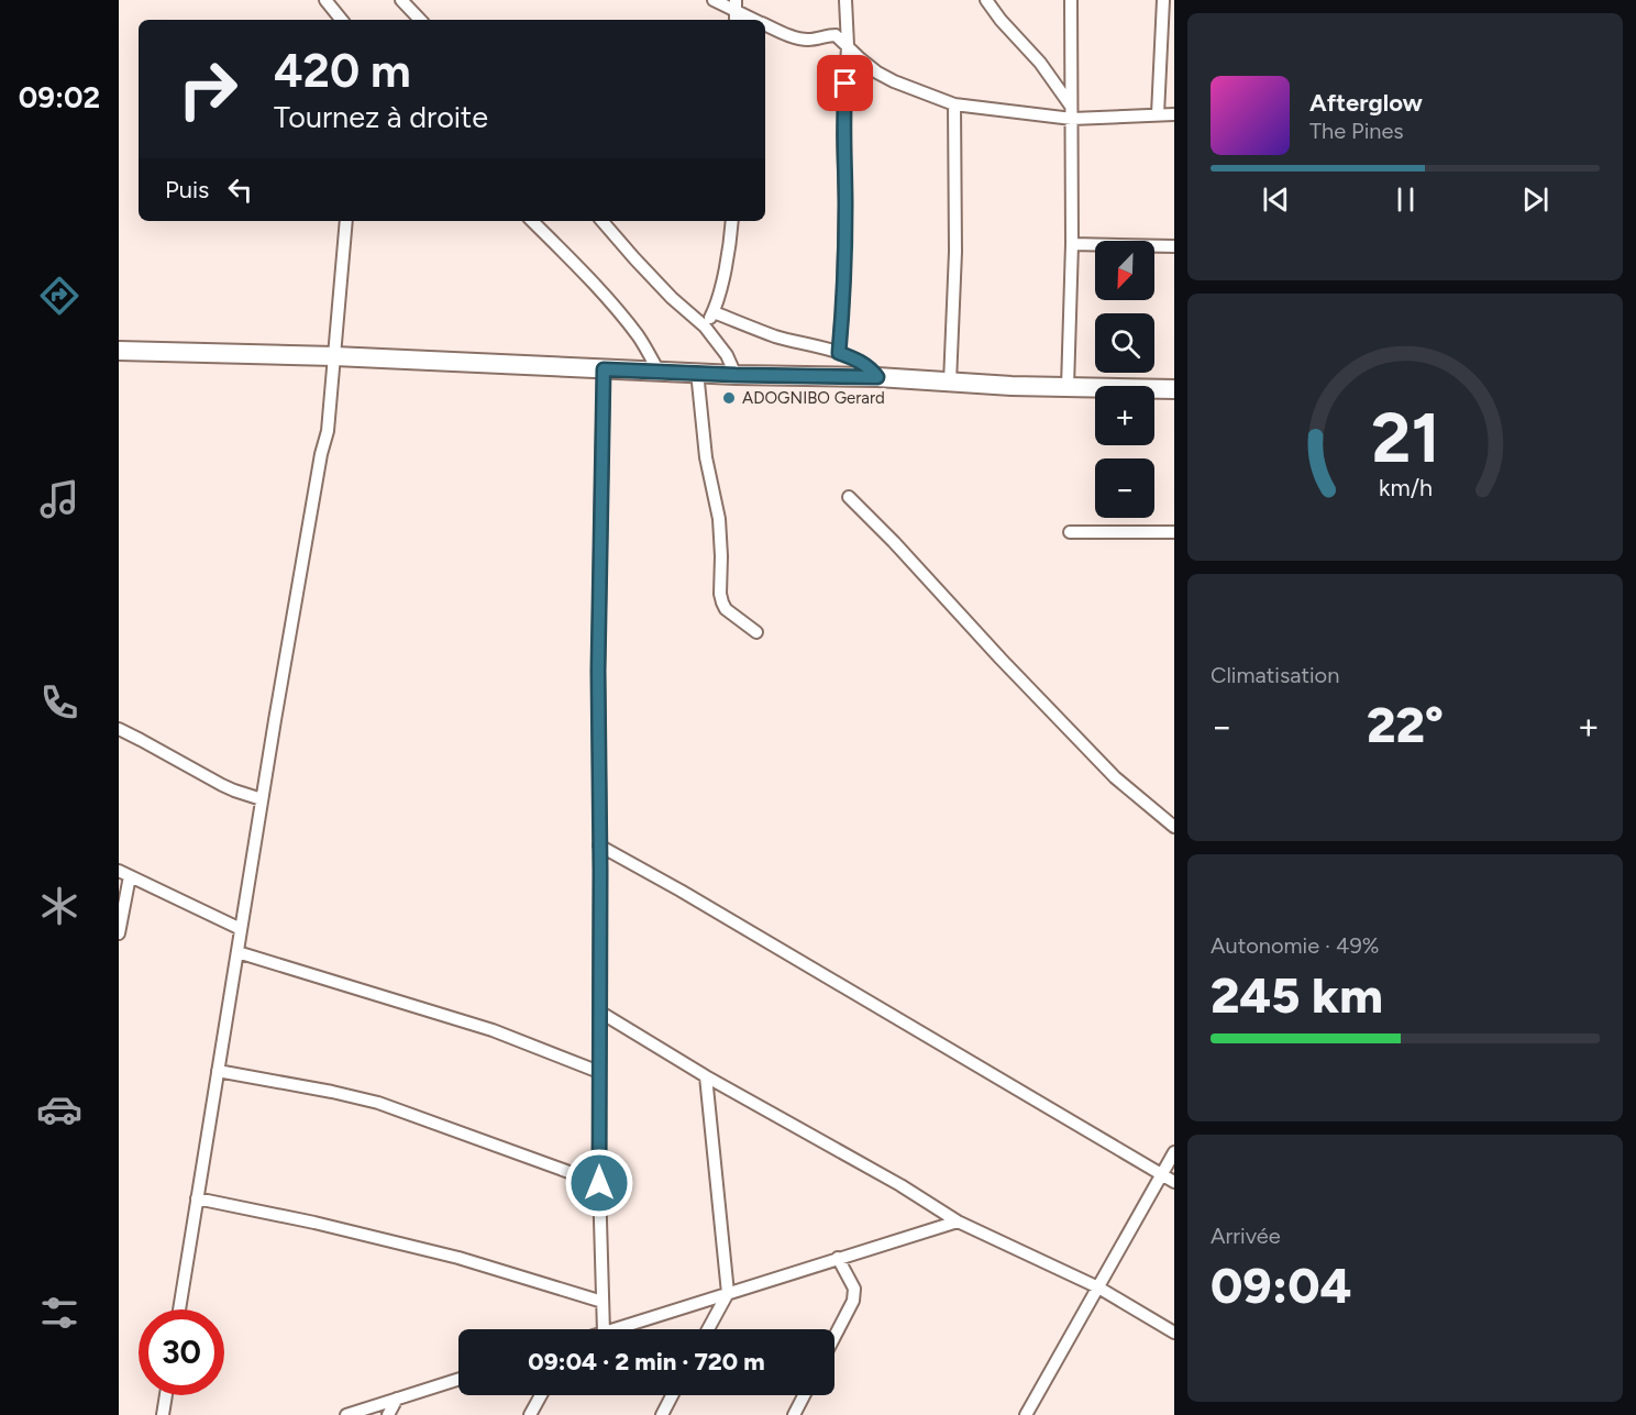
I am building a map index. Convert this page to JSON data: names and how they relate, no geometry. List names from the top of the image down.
{
  "places": ["ADOGNIBO Gerard"],
  "north": "bottom left",
  "page": {
    "tabs": "09:02",
    "turn": ["420 m", "Tournez à droite"],
    "song": ["Afterglow", "The Pines"],
    "then": "Puis",
    "map_buttons": ["+", "−"],
    "tile": [
      "Climatisation",
      ["Autonomie · 49%", "245 km"],
      ["Arrivée", "09:04"]
    ],
    "heat": ["−", "22°", "+"],
    "limit": "30",
    "trip": "09:04 · 2 min · 720 m",
    "gauge": ["21", "km/h"]
  }
}
